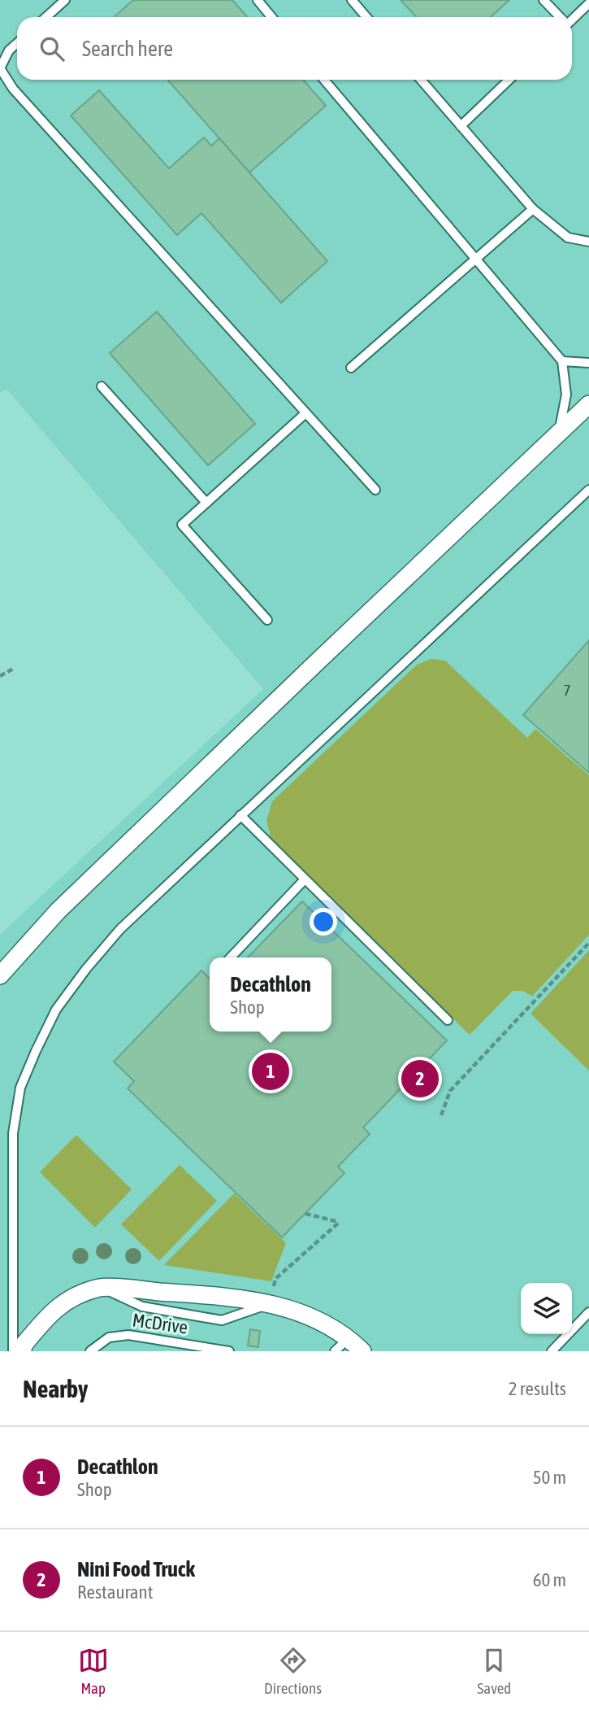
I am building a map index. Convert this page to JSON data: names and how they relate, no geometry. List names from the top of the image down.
{
  "streets": {
    "lane": ["McDrive"]
  },
  "house_numbers": ["7"],
  "page": {
    "search": "Search here",
    "popup": ["Decathlon", "Shop"],
    "pins": ["1", "2"],
    "heading": ["Nearby", "2 results"],
    "list": [
      {
        "mark": "1",
        "name": "Decathlon",
        "note": "Shop",
        "value": "50 m"
      },
      {
        "mark": "2",
        "name": "Nini Food Truck",
        "note": "Restaurant",
        "value": "60 m"
      }
    ],
    "nav": ["Map", "Directions", "Saved"]
  }
}
